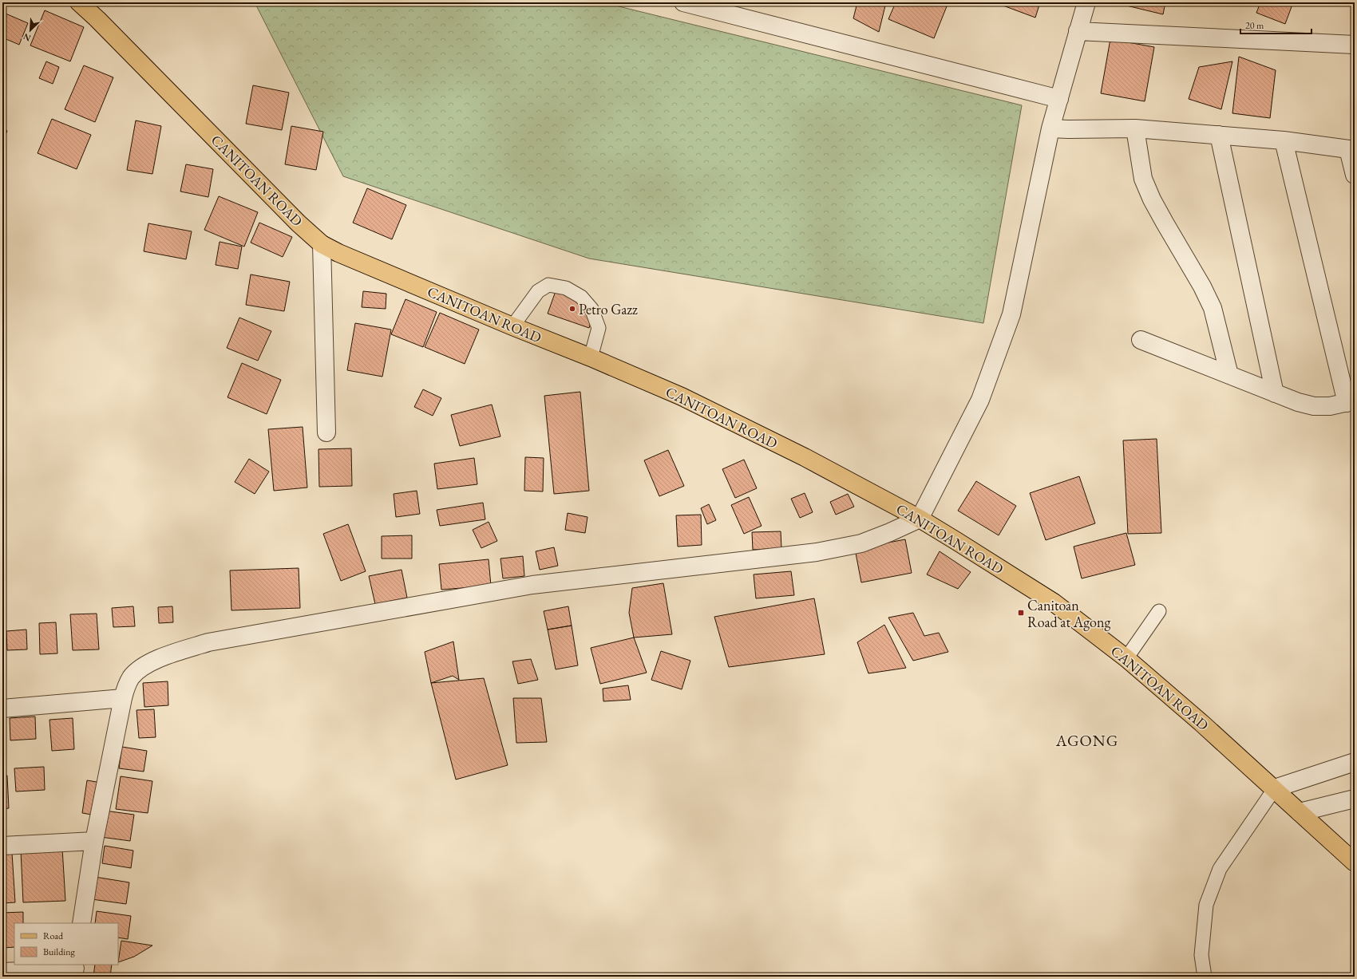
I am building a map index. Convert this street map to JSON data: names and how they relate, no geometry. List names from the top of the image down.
{
  "streets": {
    "main road": ["CANITOAN ROAD"]
  },
  "districts": ["AGONG"],
  "places": {
    "other": ["Petro Gazz"],
    "transit": ["Canitoan Road at Agong"]
  },
  "legend": ["Road", "Building"],
  "scale_bar": "20 m",
  "north": "bottom left"
}
